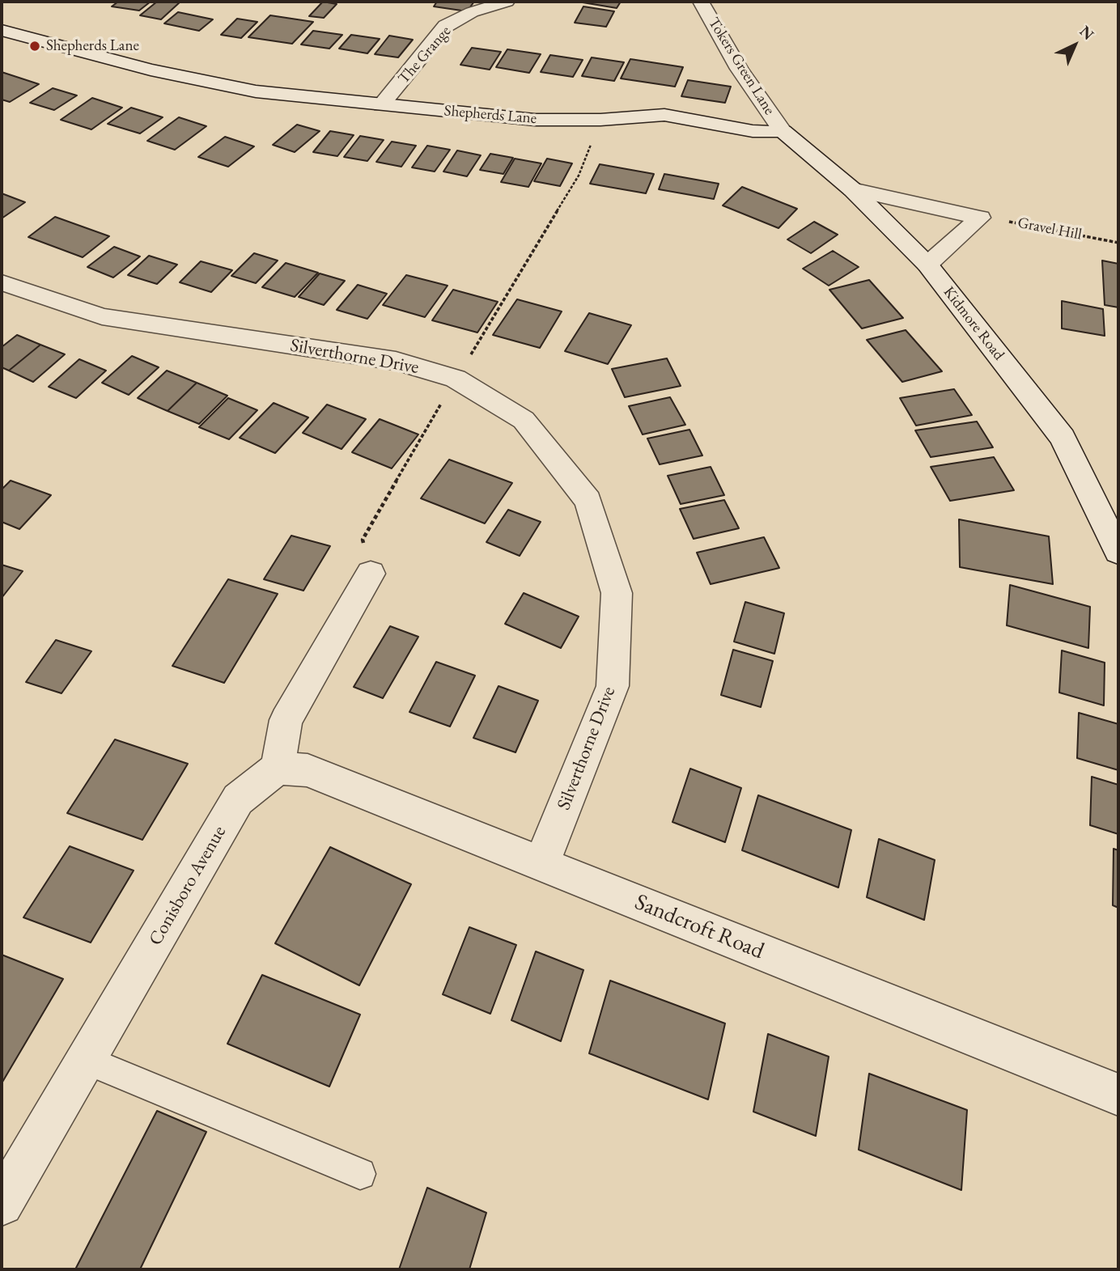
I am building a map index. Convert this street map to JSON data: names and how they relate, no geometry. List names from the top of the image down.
{
  "streets": {
    "street": [
      "The Grange",
      "Tokers Green Lane",
      "Shepherds Lane",
      "Kidmore Road",
      "Silverthorne Drive",
      "Conisboro Avenue",
      "Sandcroft Road"
    ],
    "path": ["Gravel Hill"]
  },
  "crossings": [
    ["The Grange", "Shepherds Lane"],
    ["Tokers Green Lane", "Shepherds Lane"],
    ["Tokers Green Lane", "Kidmore Road"],
    ["Shepherds Lane", "Kidmore Road"],
    ["Silverthorne Drive", "Sandcroft Road"],
    ["Conisboro Avenue", "Sandcroft Road"]
  ],
  "places": ["Shepherds Lane"],
  "north": "top right"
}
